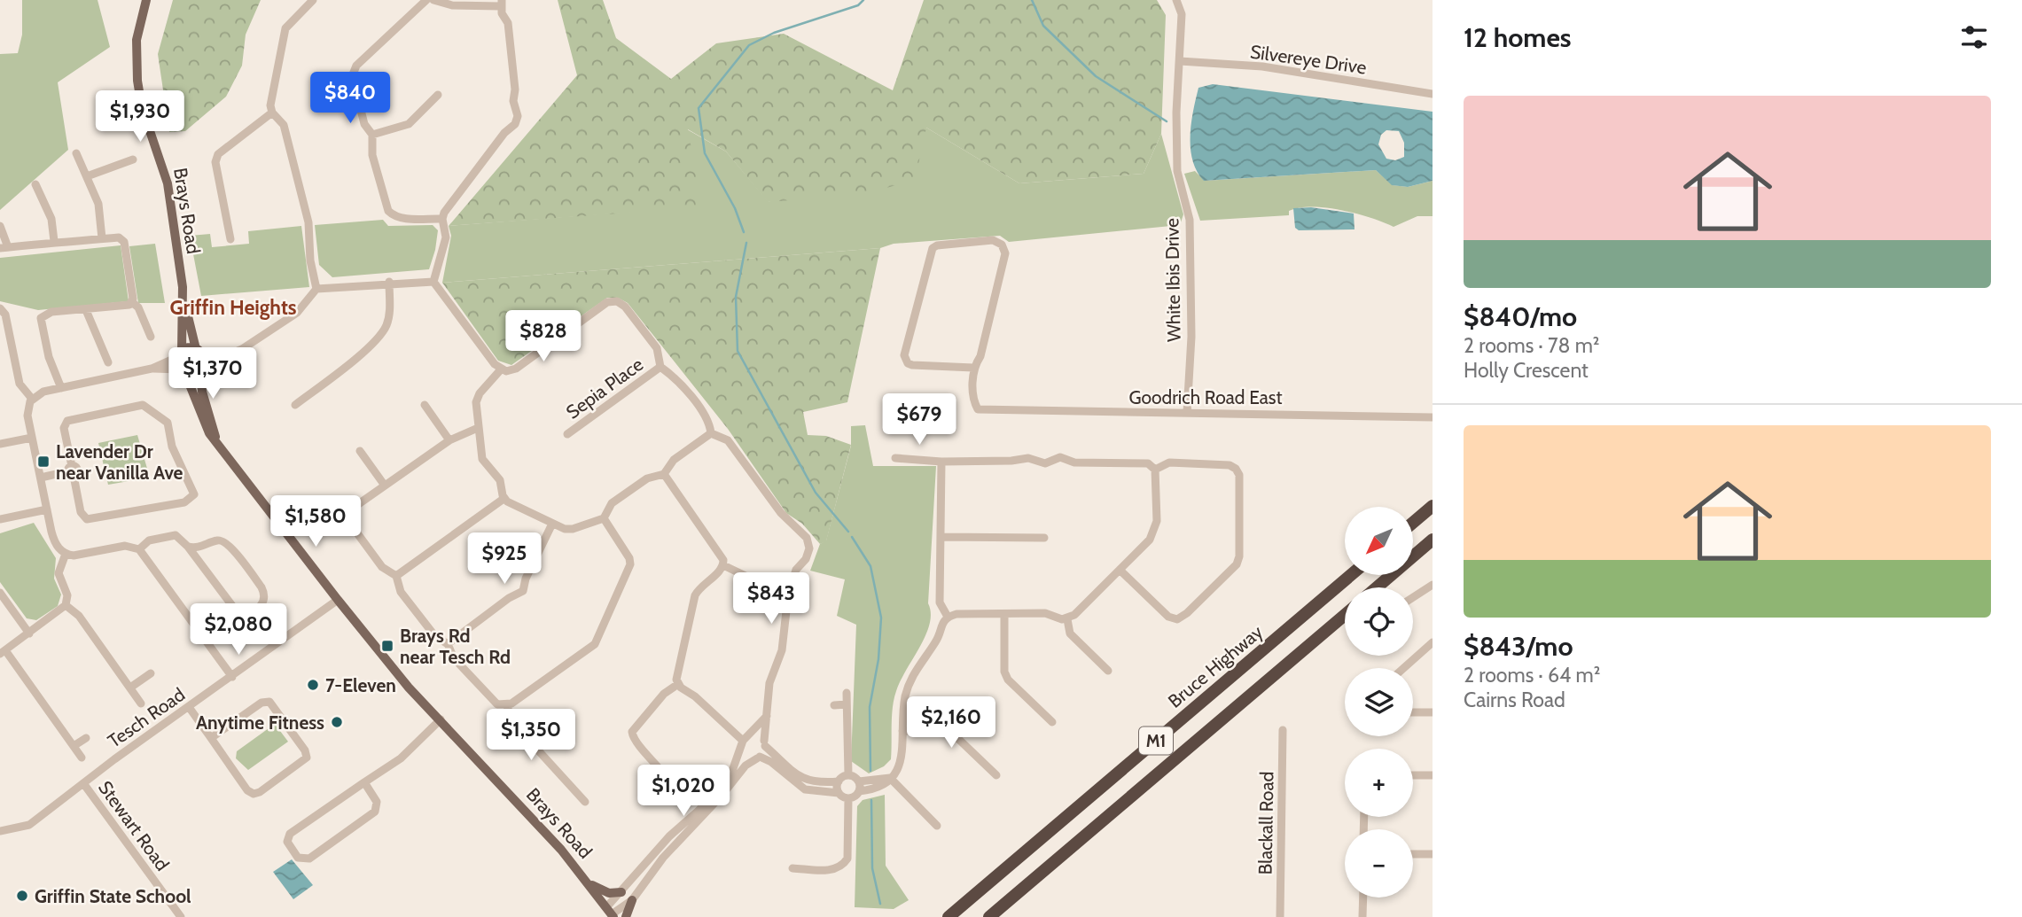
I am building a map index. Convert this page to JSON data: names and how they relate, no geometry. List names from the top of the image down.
{
  "streets": {
    "highway": ["Bruce Highway", "M1"],
    "main road": ["Brays Road"],
    "street": [
      "Silvereye Drive",
      "White Ibis Drive",
      "Sepia Place",
      "Goodrich Road East",
      "Tesch Road",
      "Blackall Road",
      "Stewart Road"
    ]
  },
  "crossings": [
    ["Silvereye Drive", "White Ibis Drive"],
    ["Brays Road", "Tesch Road"],
    ["White Ibis Drive", "Goodrich Road East"],
    ["Tesch Road", "Stewart Road"]
  ],
  "districts": ["Griffin Heights"],
  "places": {
    "transit": ["Lavender Dr near Vanilla Ave", "Brays Rd near Tesch Rd"],
    "other": ["7-Eleven", "Anytime Fitness", "Griffin State School"]
  },
  "north": "bottom left",
  "page": {
    "heading": "12 homes",
    "price": [
      "$840",
      "$1,930",
      "$828",
      "$1,370",
      "$679",
      "$1,580",
      "$925",
      "$843",
      "$2,080",
      "$2,160",
      "$1,350",
      "$1,020"
    ],
    "list": [
      {
        "name": "$840/mo",
        "note": "2 rooms · 78 m² · Holly Crescent"
      },
      {
        "name": "$843/mo",
        "note": "2 rooms · 64 m² · Cairns Road"
      }
    ],
    "map_buttons": ["+", "−"]
  }
}
